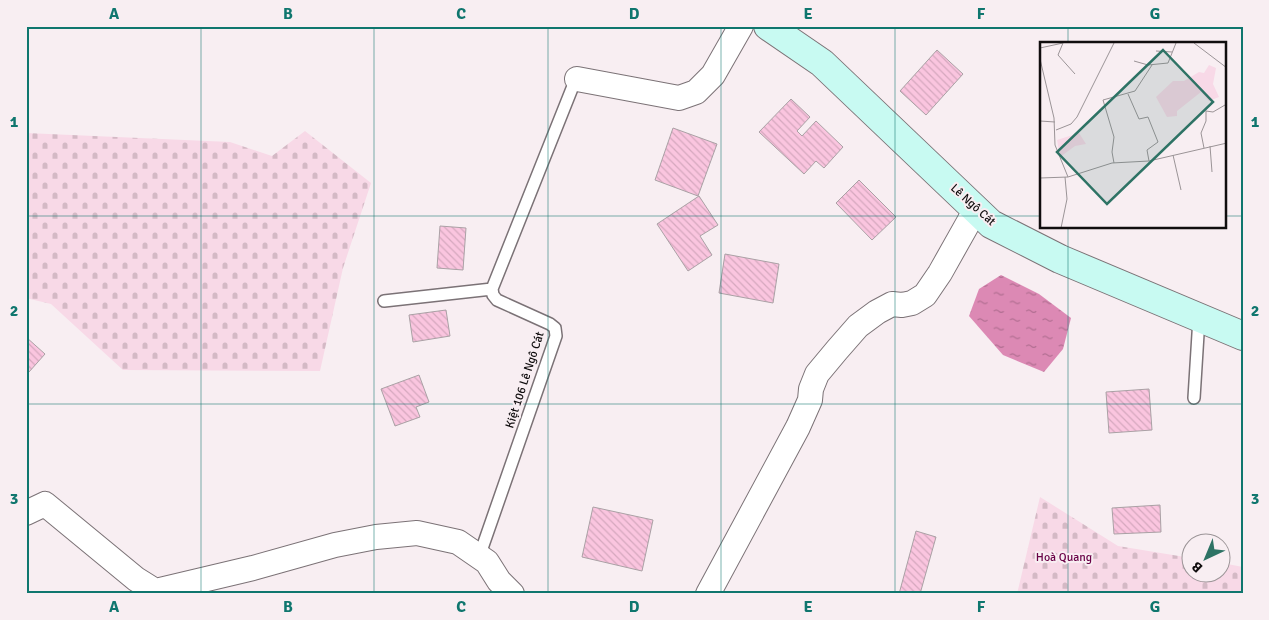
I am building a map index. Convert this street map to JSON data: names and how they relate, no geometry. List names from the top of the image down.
{
  "streets": {
    "street": ["Lê Ngô Cát"],
    "lane": ["Kiệt 106 Lê Ngô Cát"]
  },
  "parks": ["Hoà Quang"],
  "north": "bottom left",
  "grid": {
    "columns": [
      "A",
      "B",
      "C",
      "D",
      "E",
      "F",
      "G"
    ],
    "rows": ["1", "2", "3"]
  }
}
